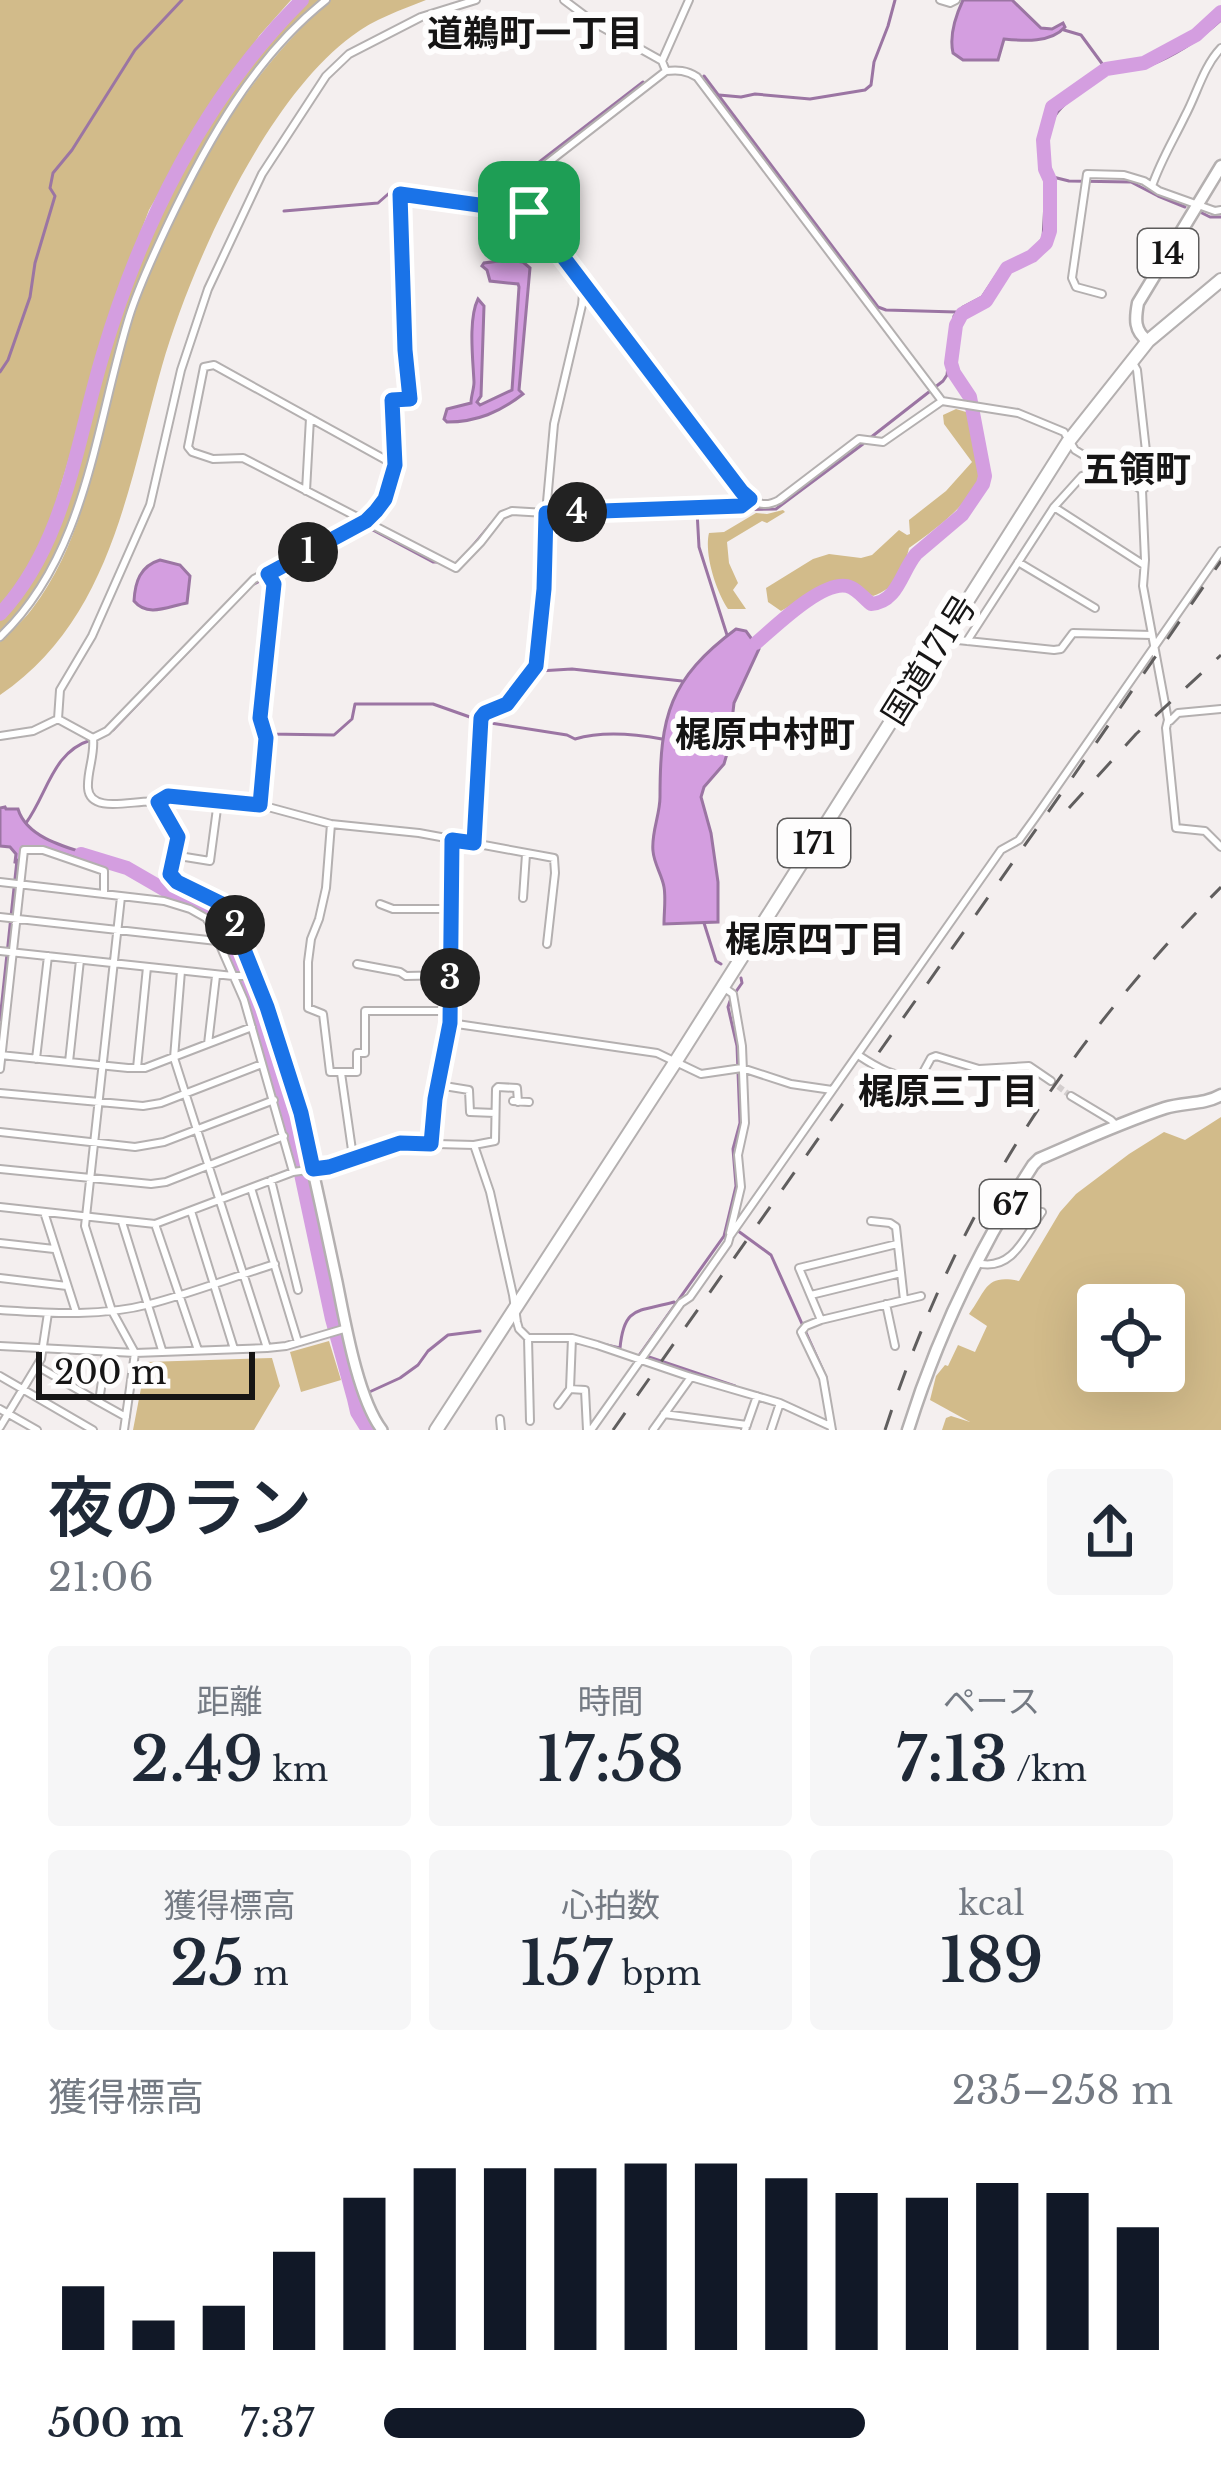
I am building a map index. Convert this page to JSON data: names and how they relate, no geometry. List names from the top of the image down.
{
  "streets": {
    "highway": ["国道171号", "171"],
    "main road": ["14", "67"]
  },
  "crossings": [
    ["14", "国道171号"]
  ],
  "districts": [
    "道鵜町一丁目",
    "五領町",
    "梶原中村町",
    "梶原四丁目",
    "梶原三丁目"
  ],
  "scale_bar": "200 m",
  "page": {
    "pins": [
      "4",
      "1",
      "2",
      "3"
    ],
    "scale": "200 m",
    "heading": ["夜のラン", "21:06"],
    "stats": [
      ["距離", "2.49 km"],
      ["時間", "17:58"],
      ["ペース", "7:13 /km"],
      ["獲得標高", "25 m"],
      ["心拍数", "157 bpm"],
      ["kcal", "189"]
    ],
    "chart": ["獲得標高", "235–258 m"],
    "list": [
      {
        "name": "500 m",
        "note": "7:37"
      }
    ]
  }
}
